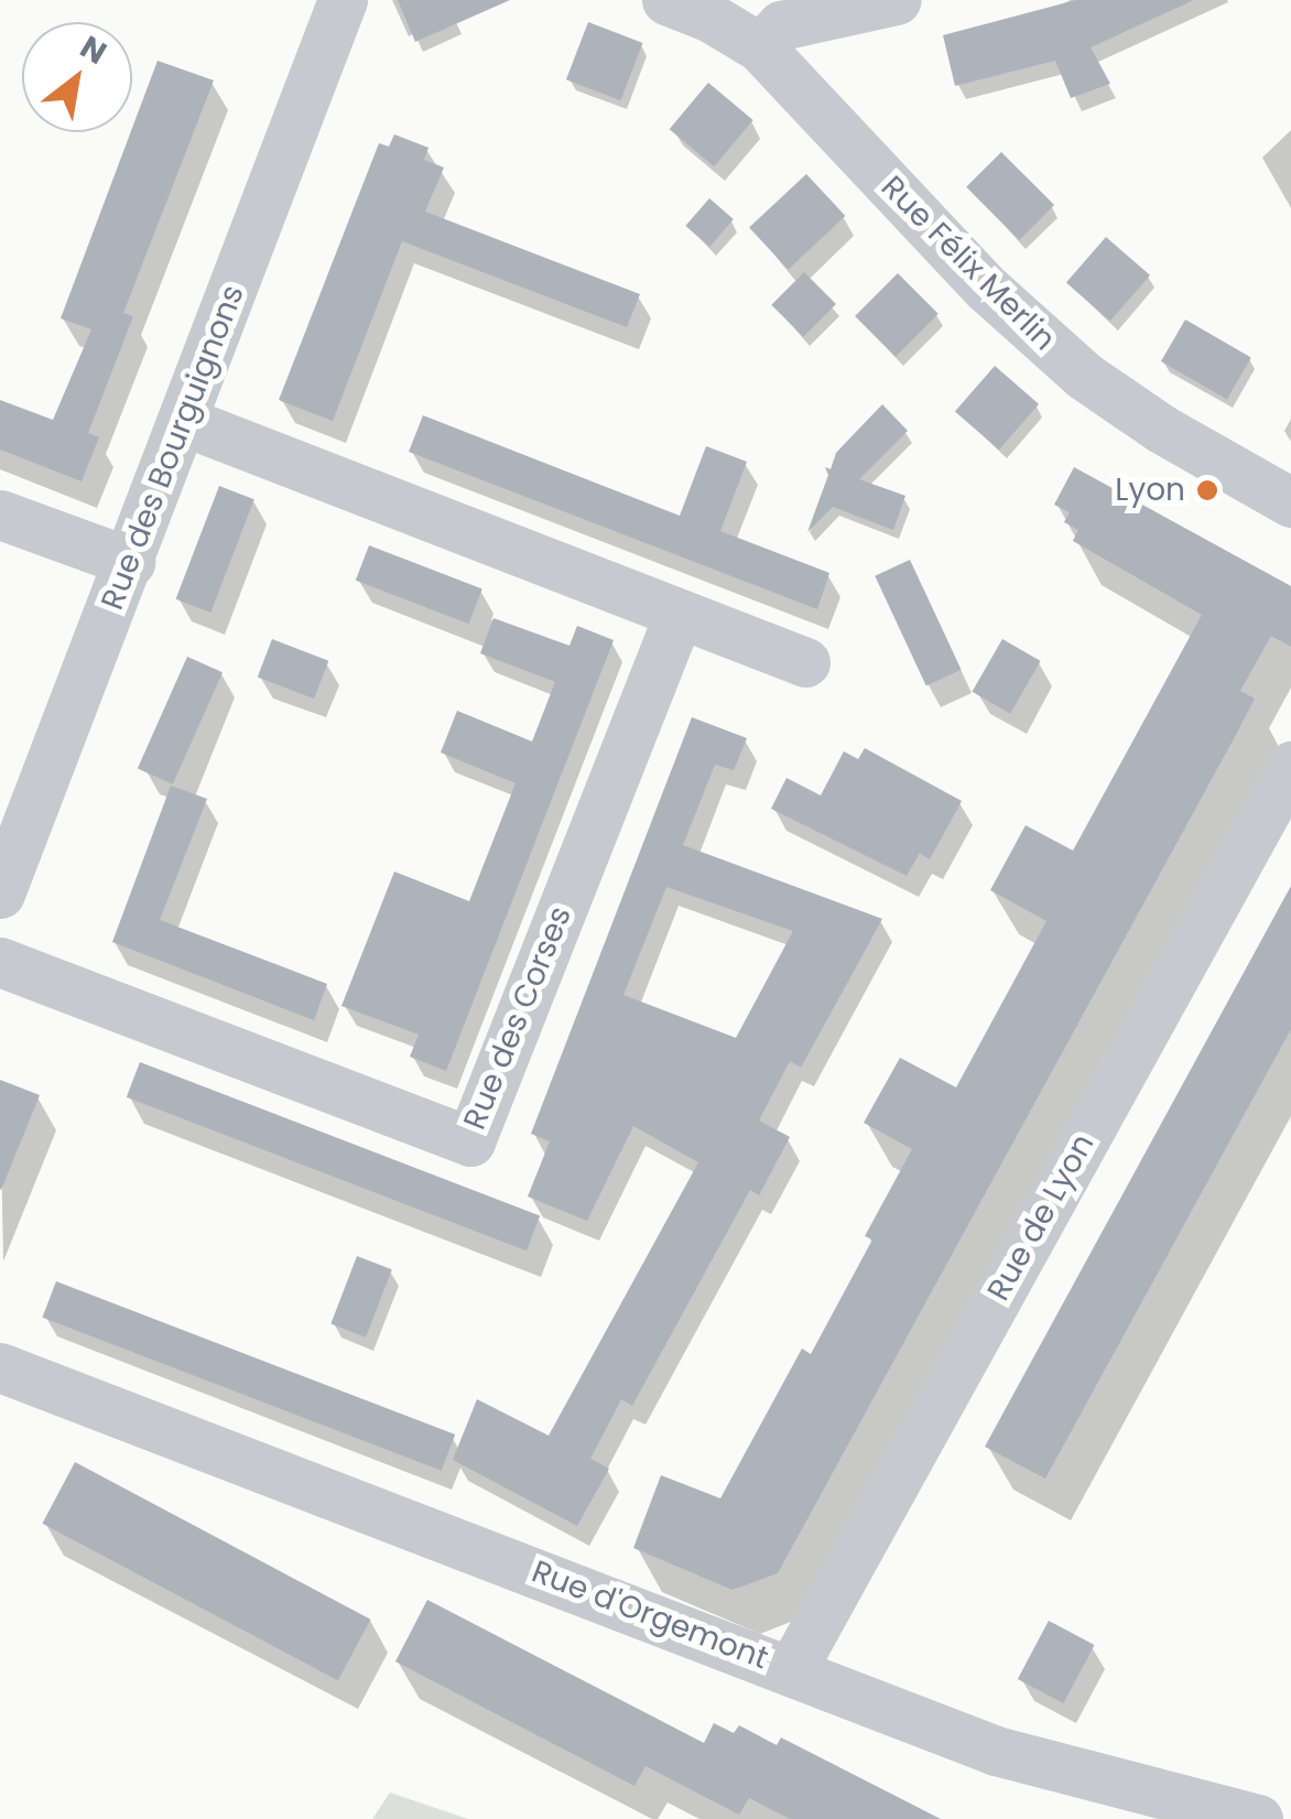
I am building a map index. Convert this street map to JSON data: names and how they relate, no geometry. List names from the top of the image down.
{
  "streets": {
    "street": [
      "Rue Félix Merlin",
      "Rue des Bourguignons",
      "Rue des Corses",
      "Rue de Lyon",
      "Rue d'Orgemont"
    ]
  },
  "crossings": [
    ["Rue de Lyon", "Rue d'Orgemont"]
  ],
  "places": ["Lyon"],
  "north": "top right"
}
